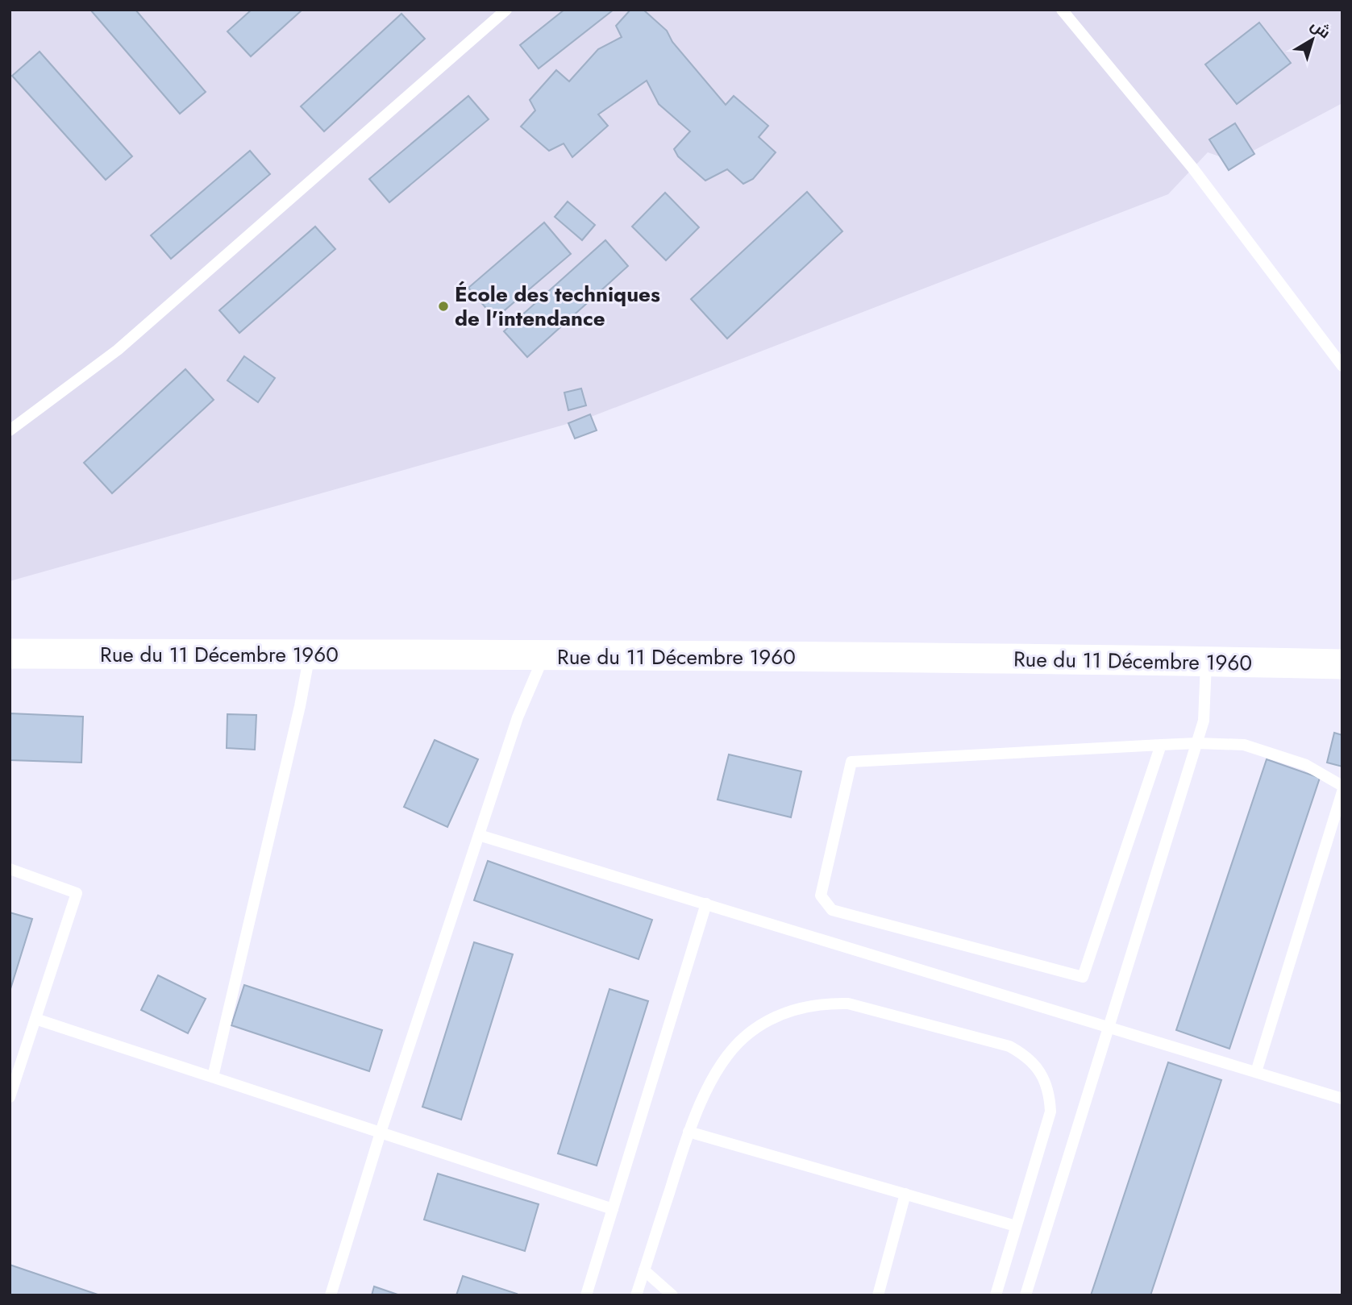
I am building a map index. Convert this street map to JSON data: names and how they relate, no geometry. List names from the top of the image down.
{
  "streets": {
    "main road": ["Rue du 11 Décembre 1960"]
  },
  "places": ["École des techniques de l'intendance"],
  "north": "top right"
}
